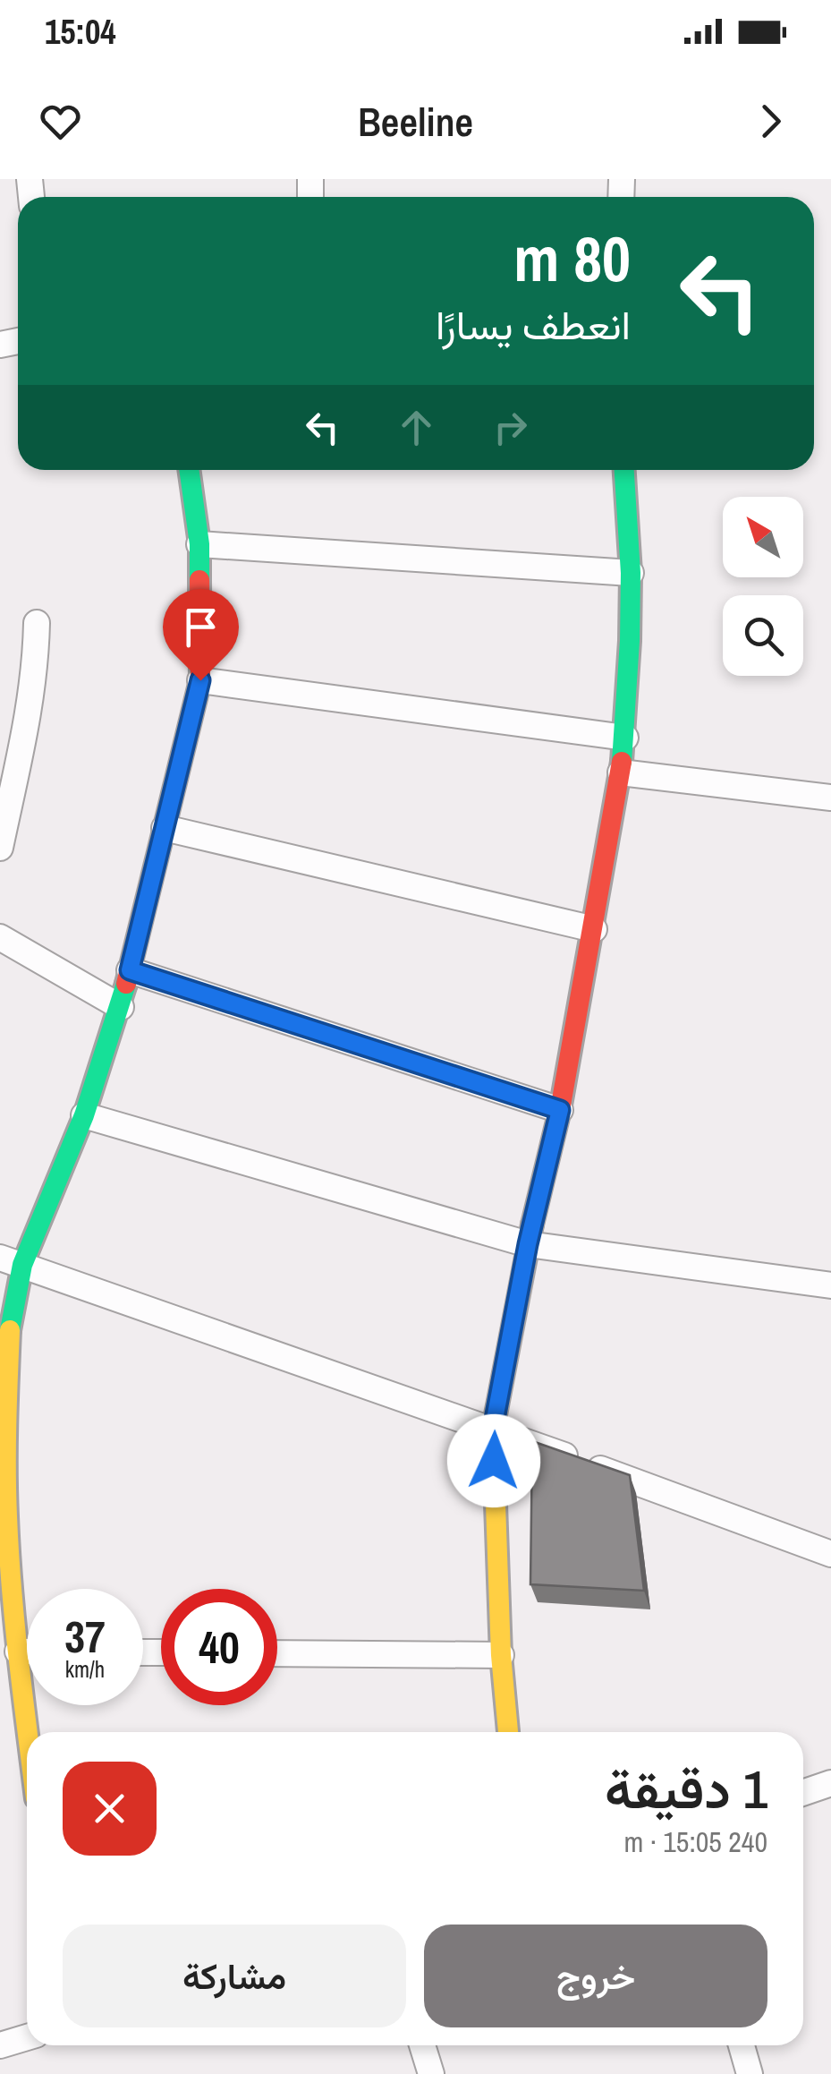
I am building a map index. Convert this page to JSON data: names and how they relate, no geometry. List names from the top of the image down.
{
  "north": "top left",
  "page": {
    "status": "15:04",
    "header": "Beeline",
    "turn": ["80 m", "انعطف يسارًا"],
    "speed": "37 km/h",
    "limit": "40",
    "heading": ["1 دقيقة", "240 m · 15:05"],
    "buttons": ["خروج", "مشاركة"]
  }
}
